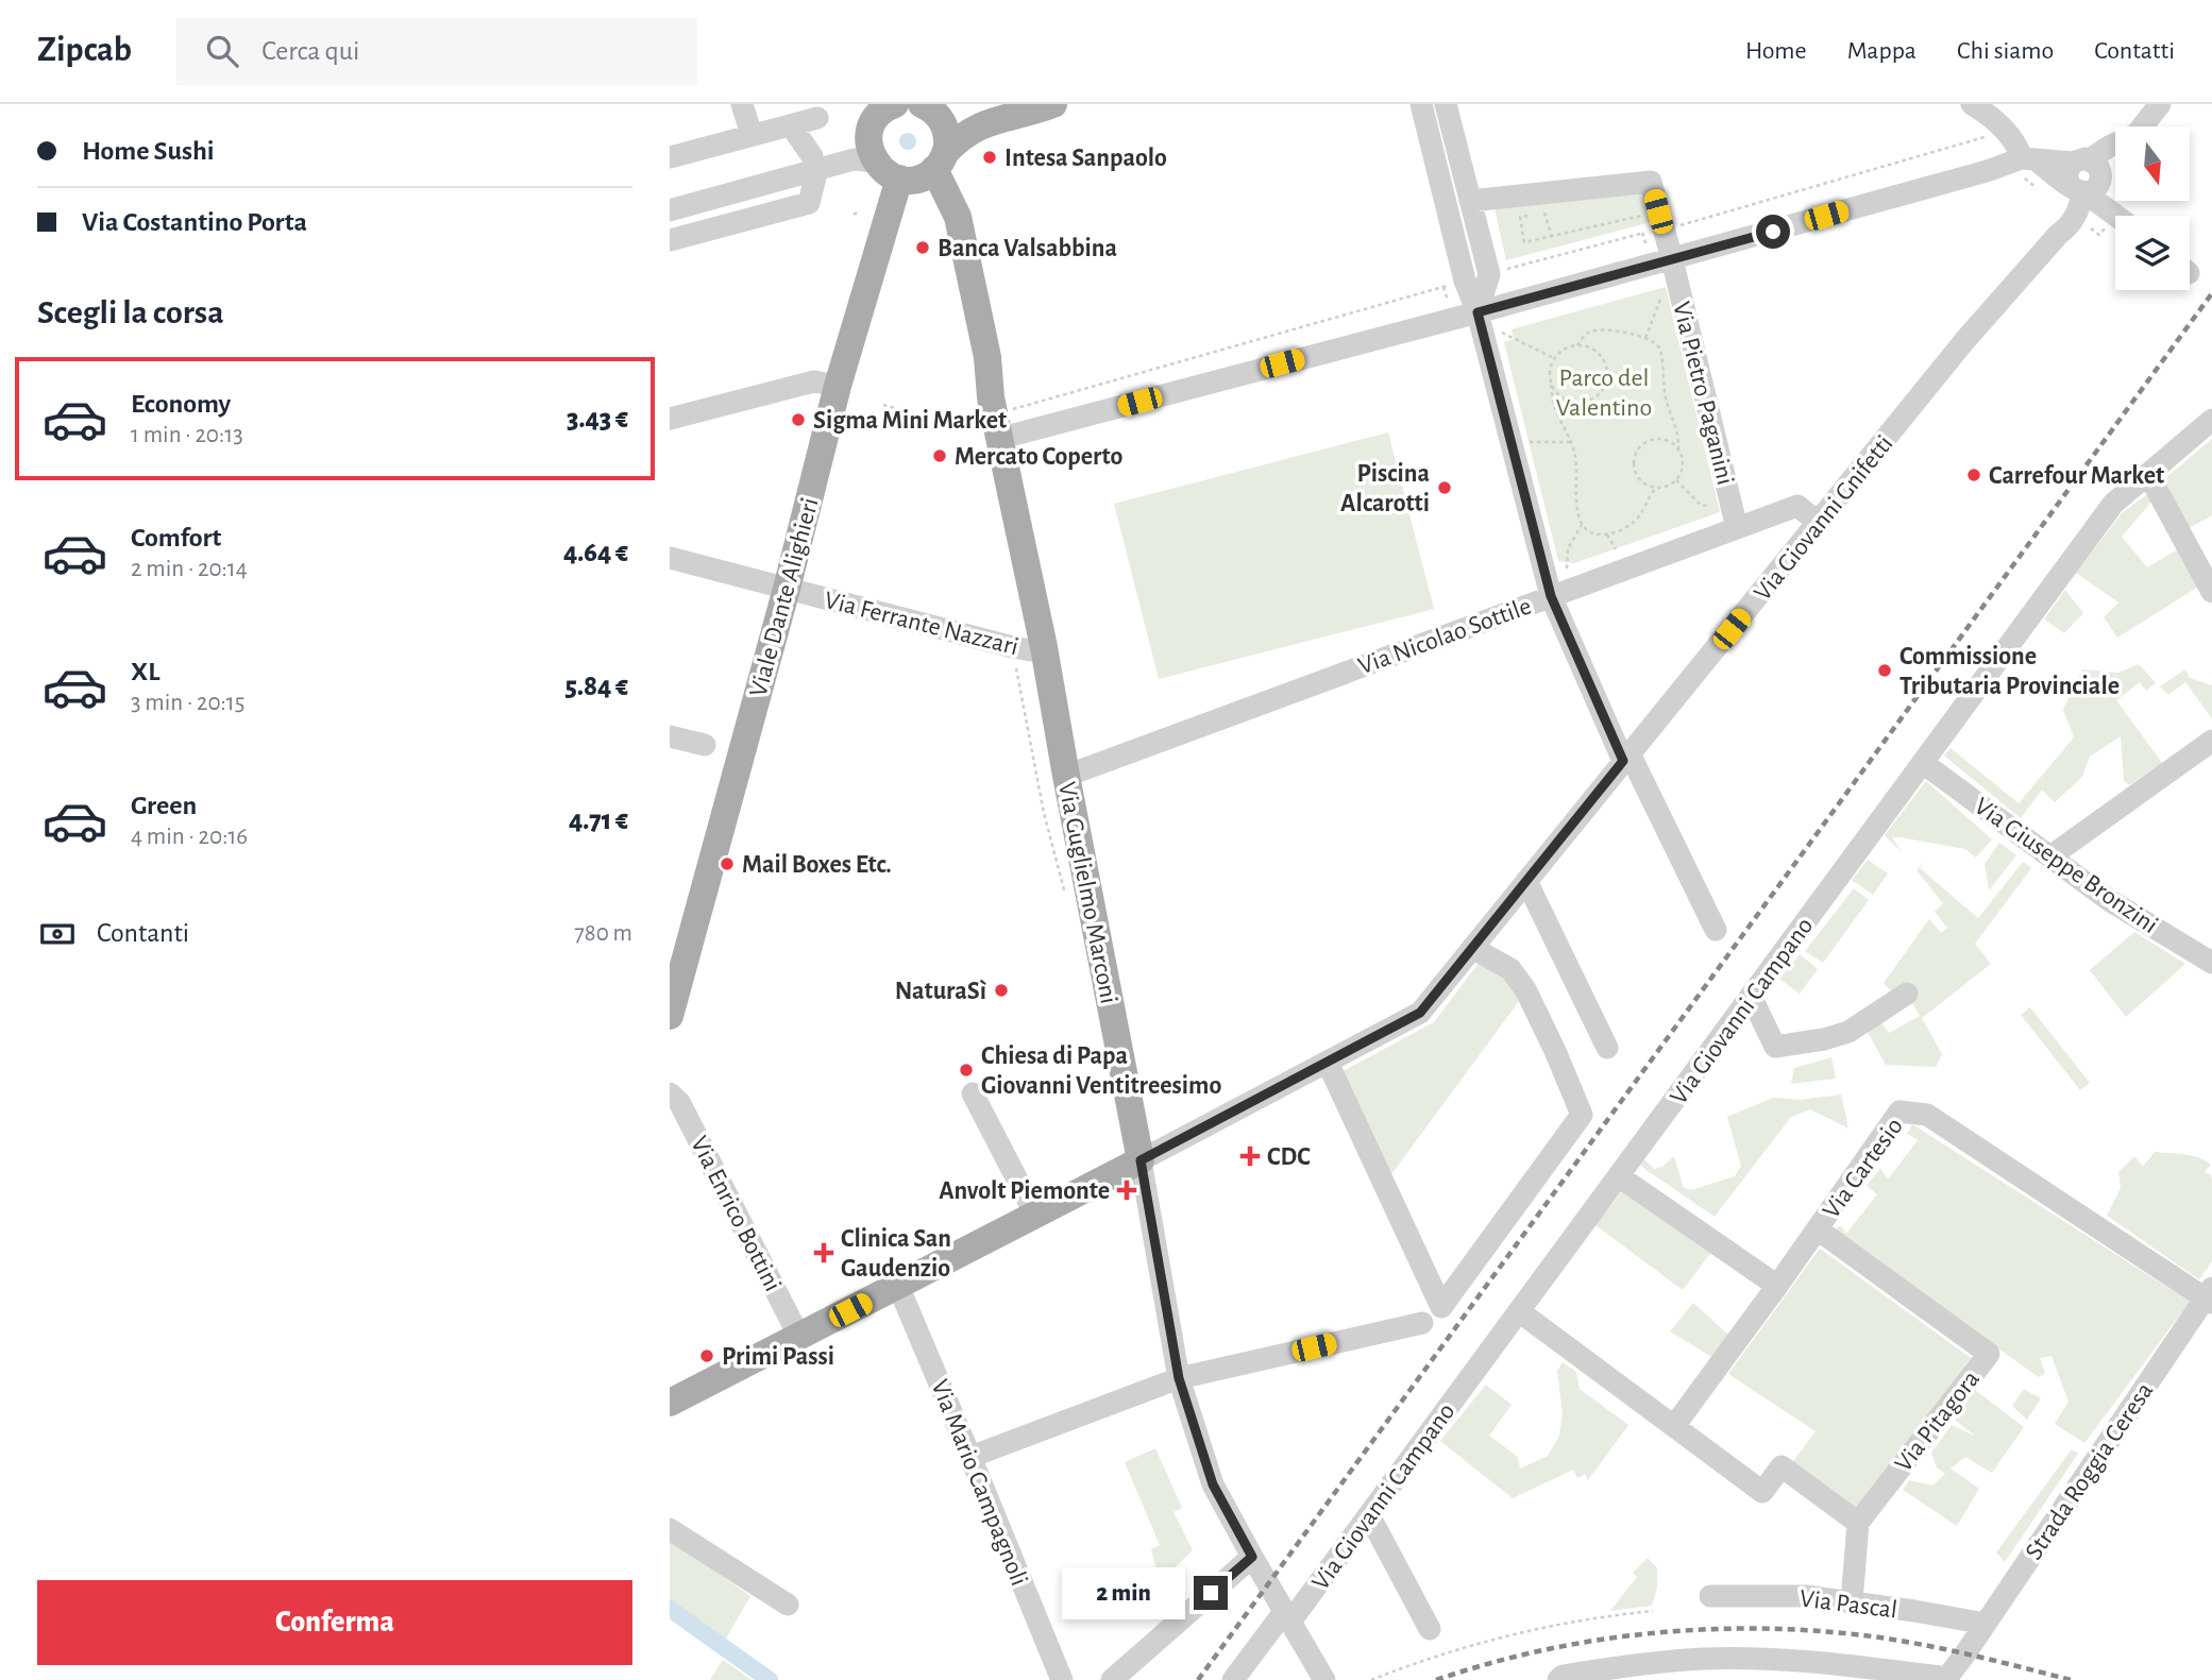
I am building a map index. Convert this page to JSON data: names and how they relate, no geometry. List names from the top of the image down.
{
  "streets": {
    "main road": ["Via Giovanni Gnifetti", "Viale Dante Alighieri", "Via Guglielmo Marconi"],
    "street": [
      "Via Pietro Paganini",
      "Via Ferrante Nazzari",
      "Via Nicolao Sottile",
      "Via Giuseppe Bronzini",
      "Via Giovanni Campano",
      "Via Cartesio",
      "Via Enrico Bottini",
      "Via Pitagora",
      "Strada Roggia Ceresa",
      "Via Mario Campagnoli",
      "Via Pascal"
    ]
  },
  "crossings": [
    ["Via Pietro Paganini", "Via Nicolao Sottile"],
    ["Via Giovanni Gnifetti", "Via Nicolao Sottile"],
    ["Via Giovanni Gnifetti", "Via Guglielmo Marconi"],
    ["Via Giovanni Gnifetti", "Via Enrico Bottini"],
    ["Via Giovanni Gnifetti", "Via Mario Campagnoli"],
    ["Viale Dante Alighieri", "Via Ferrante Nazzari"],
    ["Via Ferrante Nazzari", "Via Guglielmo Marconi"],
    ["Via Nicolao Sottile", "Via Guglielmo Marconi"],
    ["Via Giuseppe Bronzini", "Via Giovanni Campano"],
    ["Via Guglielmo Marconi", "Via Giovanni Campano"],
    ["Via Cartesio", "Via Pitagora"],
    ["Via Cartesio", "Strada Roggia Ceresa"],
    ["Strada Roggia Ceresa", "Via Pascal"]
  ],
  "parks": ["Parco del Valentino"],
  "places": {
    "other": [
      "Intesa Sanpaolo",
      "Banca Valsabbina",
      "Sigma Mini Market",
      "Mercato Coperto",
      "Carrefour Market",
      "Piscina Alcarotti",
      "Commissione Tributaria Provinciale",
      "Mail Boxes Etc.",
      "NaturaSì",
      "Chiesa di Papa Giovanni Ventitreesimo",
      "Primi Passi"
    ],
    "health": ["CDC", "Anvolt Piemonte", "Clinica San Gaudenzio"]
  },
  "north": "bottom",
  "page": {
    "header": "Zipcab",
    "search": "Cerca qui",
    "nav": [
      "Home",
      "Mappa",
      "Chi siamo",
      "Contatti"
    ],
    "banner": ["Home Sushi", "Via Costantino Porta"],
    "heading": "Scegli la corsa",
    "list": [
      {
        "name": "Economy",
        "note": "1 min · 20:13",
        "value": "3.43 €"
      },
      {
        "name": "Comfort",
        "note": "2 min · 20:14",
        "value": "4.64 €"
      },
      {
        "name": "XL",
        "note": "3 min · 20:15",
        "value": "5.84 €"
      },
      {
        "name": "Green",
        "note": "4 min · 20:16",
        "value": "4.71 €"
      }
    ],
    "pay": ["Contanti", "780 m"],
    "buttons": "Conferma",
    "bubble": "2 min"
  }
}
